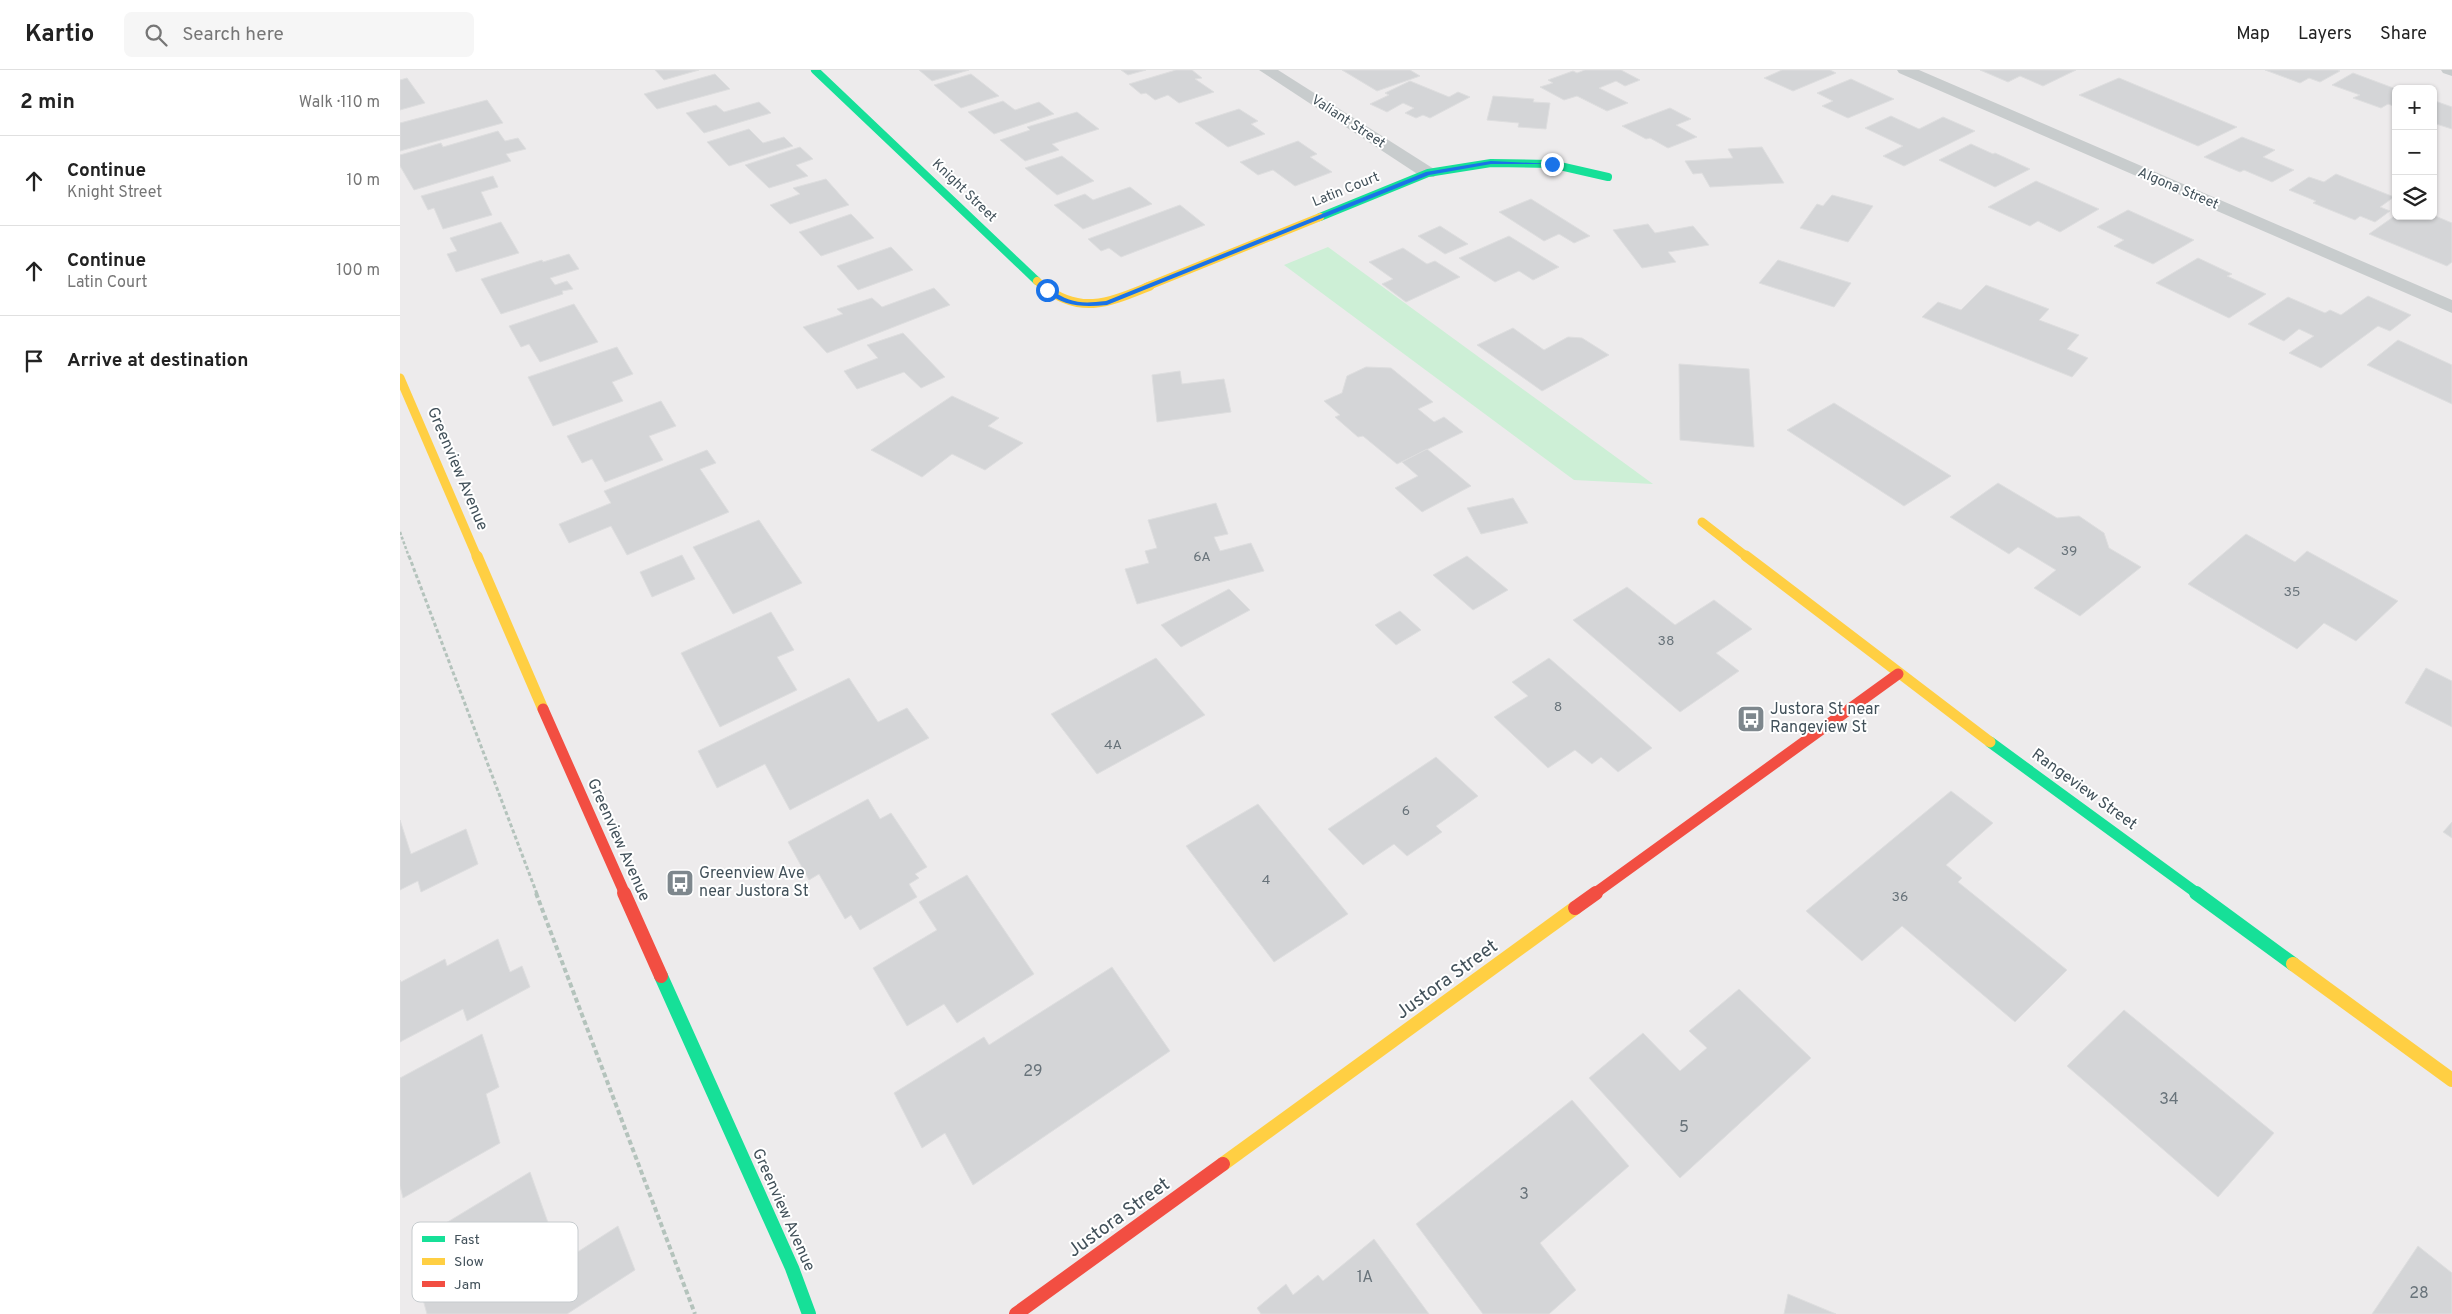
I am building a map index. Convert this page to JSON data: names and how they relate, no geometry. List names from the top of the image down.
{
  "streets": {
    "street": [
      "Valiant Street",
      "Algona Street",
      "Latin Court",
      "Knight Street",
      "Greenview Avenue",
      "Rangeview Street",
      "Justora Street"
    ]
  },
  "crossings": [
    ["Valiant Street", "Latin Court"],
    ["Latin Court", "Knight Street"],
    ["Rangeview Street", "Justora Street"]
  ],
  "places": {
    "bus stop": ["Justora St near Rangeview St", "Greenview Ave near Justora St"]
  },
  "house_numbers": [
    "39",
    "6A",
    "35",
    "38",
    "8",
    "4A",
    "6",
    "4",
    "36",
    "29",
    "34",
    "5",
    "3",
    "1A",
    "28"
  ],
  "legend": ["Fast", "Slow", "Jam"],
  "page": {
    "header": "Kartio",
    "search": "Search here",
    "nav": ["Map", "Layers", "Share"],
    "heading": ["2 min", "Walk · 110 m"],
    "map_buttons": ["+", "−"],
    "list": [
      ["Continue", "Knight Street", "10 m"],
      ["Continue", "Latin Court", "100 m"],
      "Arrive at destination"
    ]
  }
}
